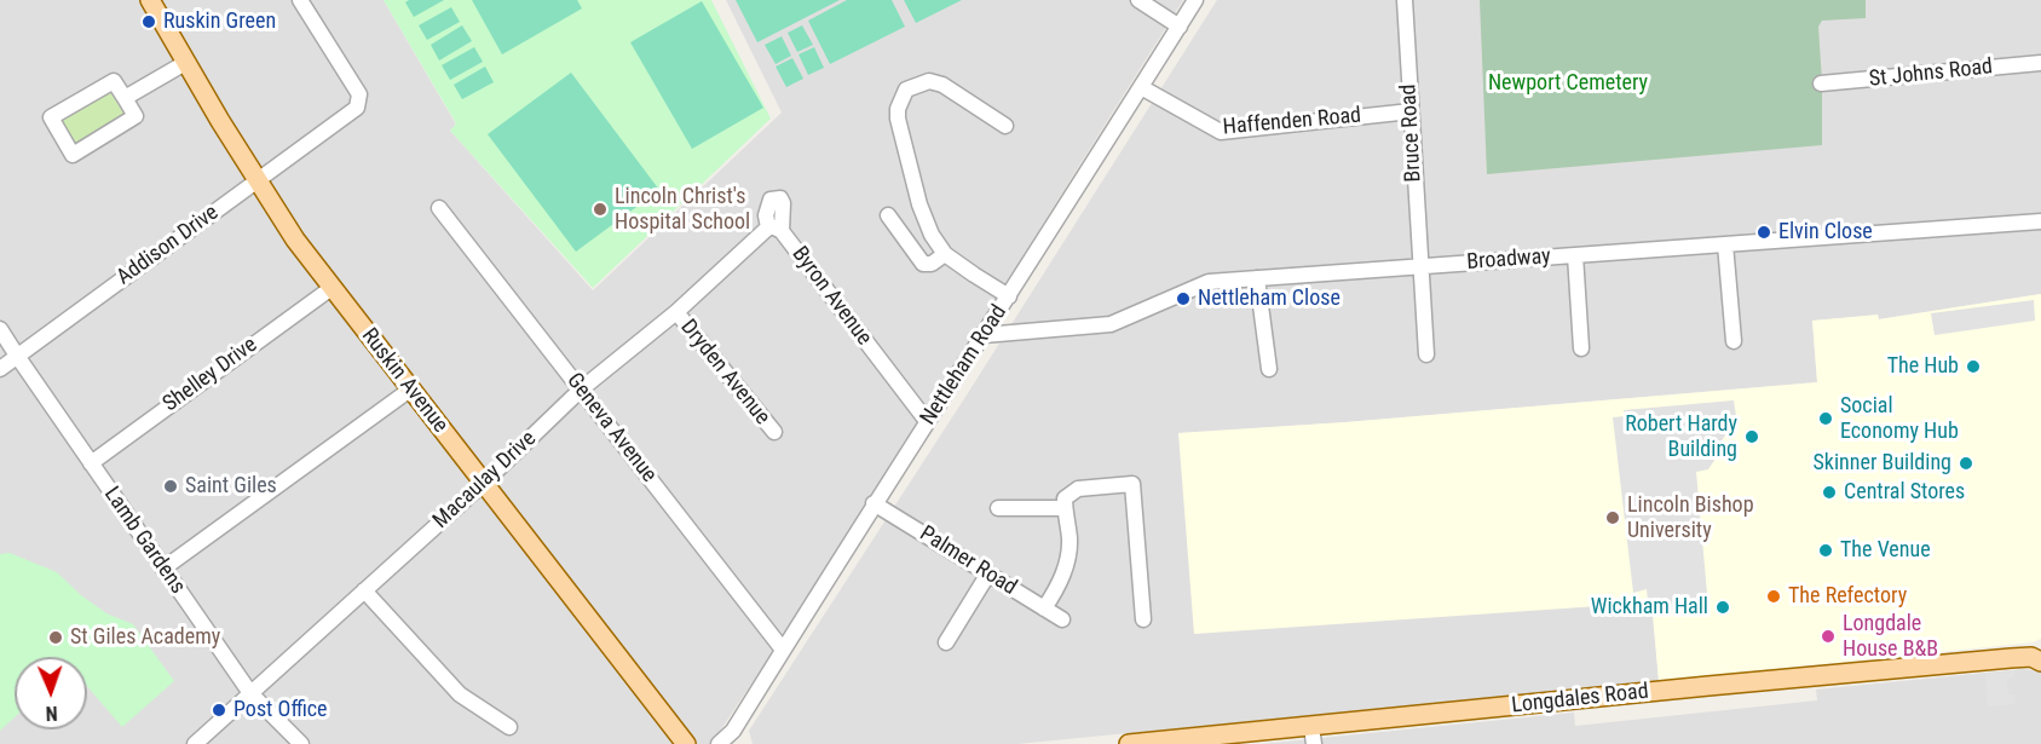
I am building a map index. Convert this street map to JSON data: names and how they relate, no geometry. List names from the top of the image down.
{
  "streets": {
    "main road": ["Ruskin Avenue", "Longdales Road"],
    "street": [
      "St Johns Road",
      "Haffenden Road",
      "Bruce Road",
      "Addison Drive",
      "Broadway",
      "Byron Avenue",
      "Nettleham Road",
      "Dryden Avenue",
      "Shelley Drive",
      "Geneva Avenue",
      "Macaulay Drive",
      "Lamb Gardens",
      "Palmer Road"
    ]
  },
  "crossings": [
    ["Haffenden Road", "Bruce Road"],
    ["Haffenden Road", "Nettleham Road"],
    ["Bruce Road", "Broadway"],
    ["Addison Drive", "Ruskin Avenue"],
    ["Addison Drive", "Lamb Gardens"],
    ["Broadway", "Nettleham Road"],
    ["Byron Avenue", "Nettleham Road"],
    ["Byron Avenue", "Macaulay Drive"],
    ["Nettleham Road", "Geneva Avenue"],
    ["Nettleham Road", "Palmer Road"],
    ["Dryden Avenue", "Macaulay Drive"],
    ["Shelley Drive", "Ruskin Avenue"],
    ["Shelley Drive", "Lamb Gardens"],
    ["Ruskin Avenue", "Macaulay Drive"],
    ["Geneva Avenue", "Macaulay Drive"],
    ["Macaulay Drive", "Lamb Gardens"]
  ],
  "parks": ["Newport Cemetery"],
  "places": [
    "Ruskin Green",
    "Lincoln Christ's Hospital School",
    "Elvin Close",
    "Nettleham Close",
    "The Hub",
    "Social Economy Hub",
    "Robert Hardy Building",
    "Skinner Building",
    "Saint Giles",
    "Central Stores",
    "Lincoln Bishop University",
    "The Venue",
    "The Refectory",
    "Wickham Hall",
    "Longdale House B&B",
    "St Giles Academy",
    "Post Office"
  ],
  "north": "bottom"
}
